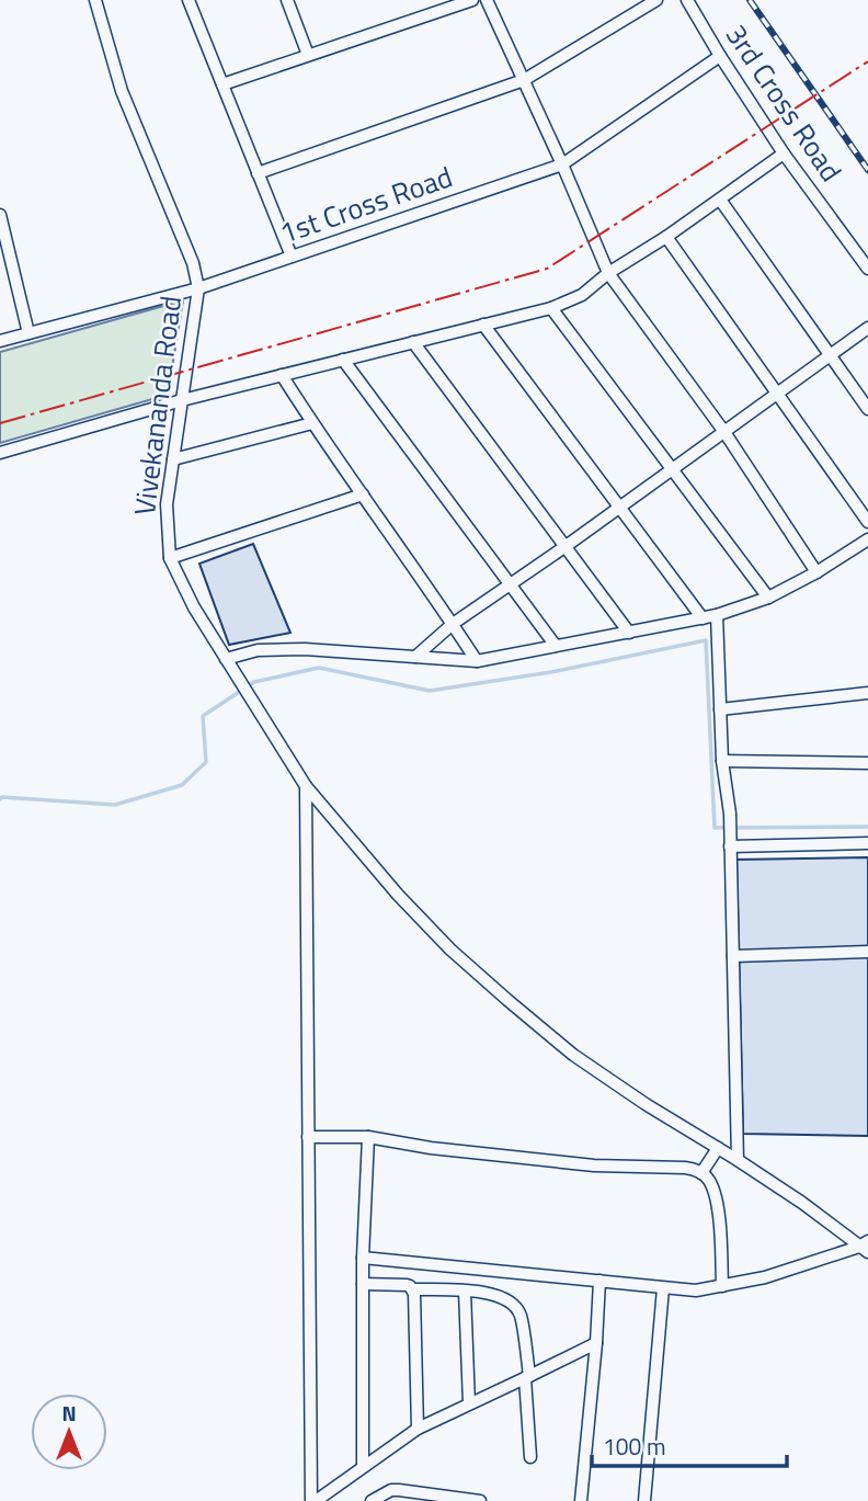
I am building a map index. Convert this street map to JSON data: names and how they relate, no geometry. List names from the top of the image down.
{
  "streets": {
    "street": ["3rd Cross Road", "1st Cross Road", "Vivekananda Road"]
  },
  "crossings": [
    ["3rd Cross Road", "1st Cross Road"],
    ["1st Cross Road", "Vivekananda Road"]
  ],
  "scale_bar": "100 m",
  "north": "top"
}
